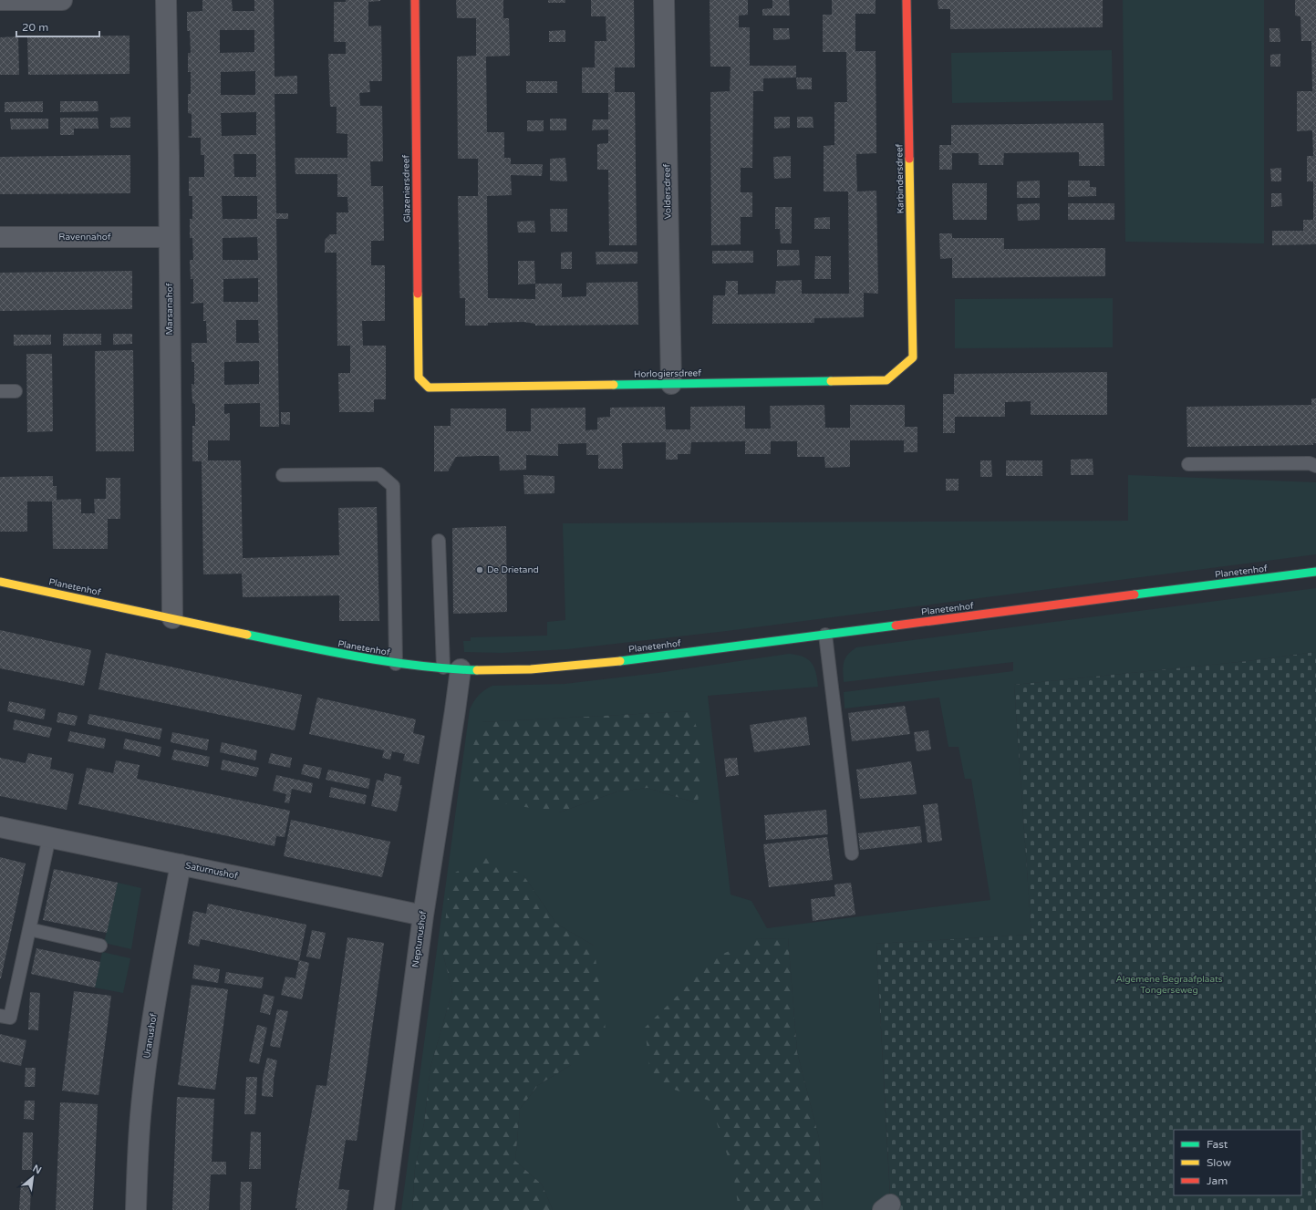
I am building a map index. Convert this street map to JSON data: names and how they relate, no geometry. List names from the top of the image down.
{
  "streets": {
    "street": [
      "Karbindersdreef",
      "Glazeniersdreef",
      "Voldersdreef",
      "Ravennahof",
      "Marsanahof",
      "Horlogiersdreef",
      "Planetenhof",
      "Saturnushof",
      "Neptunushof",
      "Uranushof"
    ]
  },
  "crossings": [
    ["Karbindersdreef", "Horlogiersdreef"],
    ["Glazeniersdreef", "Horlogiersdreef"],
    ["Voldersdreef", "Horlogiersdreef"],
    ["Ravennahof", "Marsanahof"],
    ["Marsanahof", "Planetenhof"],
    ["Planetenhof", "Neptunushof"],
    ["Saturnushof", "Neptunushof"],
    ["Saturnushof", "Uranushof"]
  ],
  "parks": ["Algemene Begraafplaats Tongerseweg"],
  "places": ["De Drietand"],
  "legend": ["Fast", "Slow", "Jam"],
  "scale_bar": "20 m",
  "north": "top right"
}
